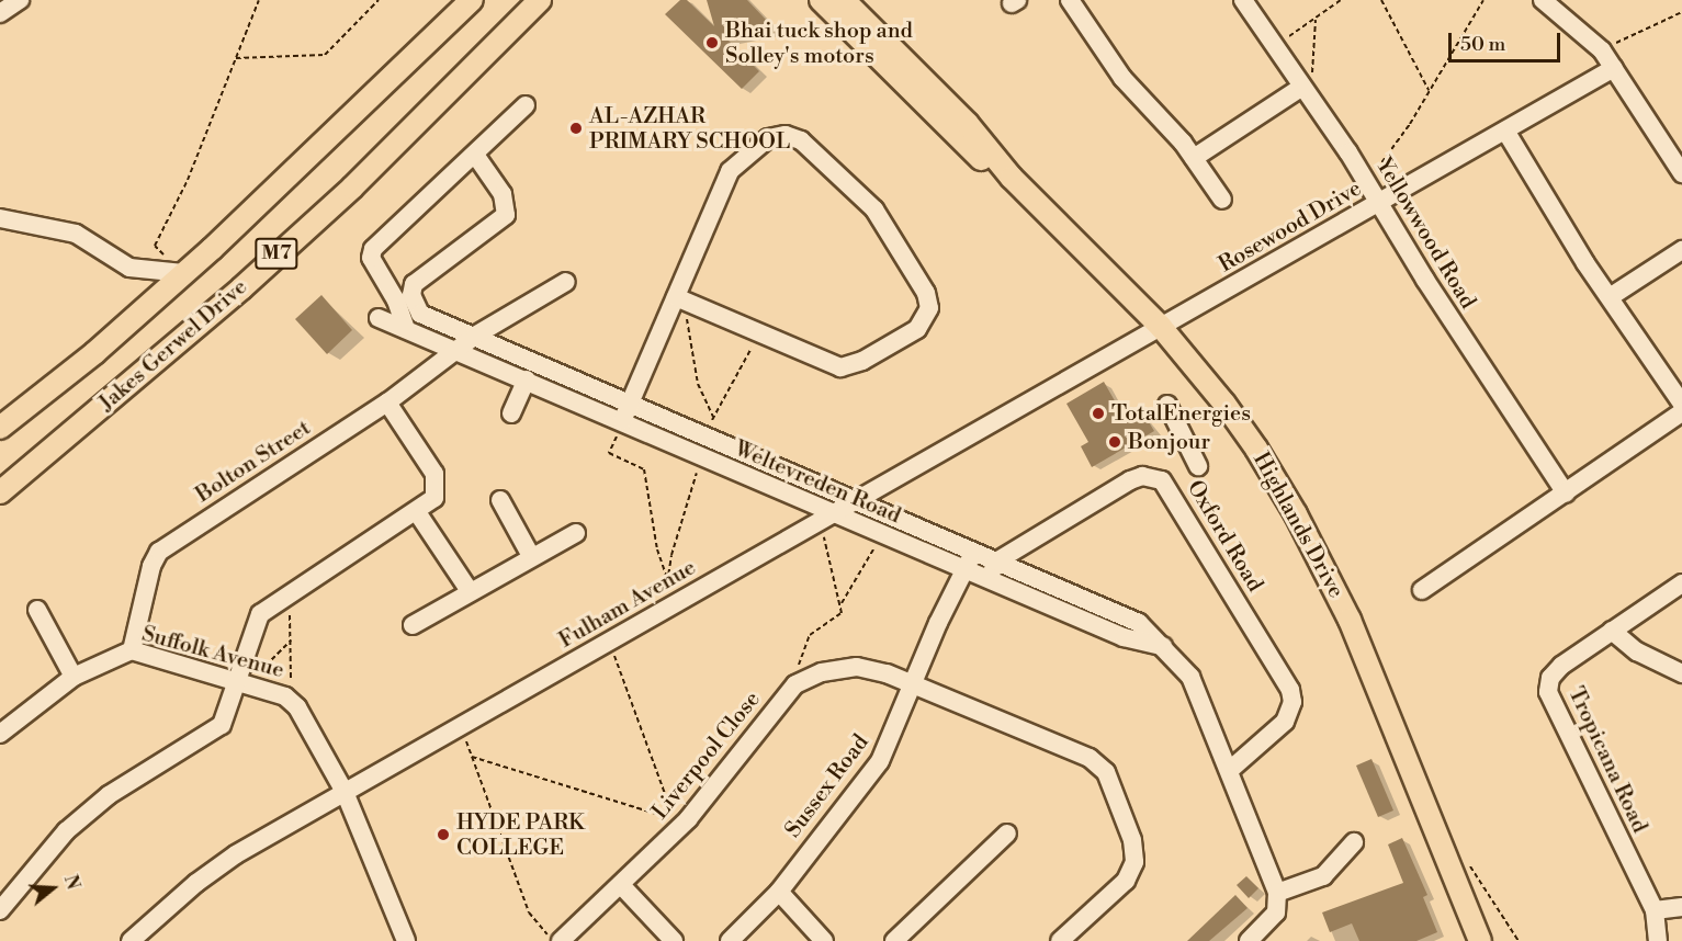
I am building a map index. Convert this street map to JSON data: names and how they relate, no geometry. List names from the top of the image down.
{
  "streets": {
    "main road": ["M7", "Jakes Gerwel Drive", "Highlands Drive"],
    "street": [
      "Rosewood Drive",
      "Yellowwood Road",
      "Bolton Street",
      "Weltevreden Road",
      "Oxford Road",
      "Fulham Avenue",
      "Suffolk Avenue",
      "Liverpool Close",
      "Tropicana Road",
      "Sussex Road"
    ]
  },
  "crossings": [
    ["Rosewood Drive", "Yellowwood Road"],
    ["Rosewood Drive", "Highlands Drive"],
    ["Rosewood Drive", "Fulham Avenue"],
    ["Bolton Street", "Weltevreden Road"],
    ["Bolton Street", "Suffolk Avenue"],
    ["Weltevreden Road", "Oxford Road"],
    ["Weltevreden Road", "Fulham Avenue"],
    ["Weltevreden Road", "Sussex Road"],
    ["Highlands Drive", "Fulham Avenue"],
    ["Fulham Avenue", "Suffolk Avenue"]
  ],
  "places": [
    "Bhai tuck shop and Solley's motors",
    "AL-AZHAR PRIMARY SCHOOL",
    "TotalEnergies",
    "Bonjour",
    "HYDE PARK COLLEGE"
  ],
  "scale_bar": "50 m",
  "north": "right"
}
